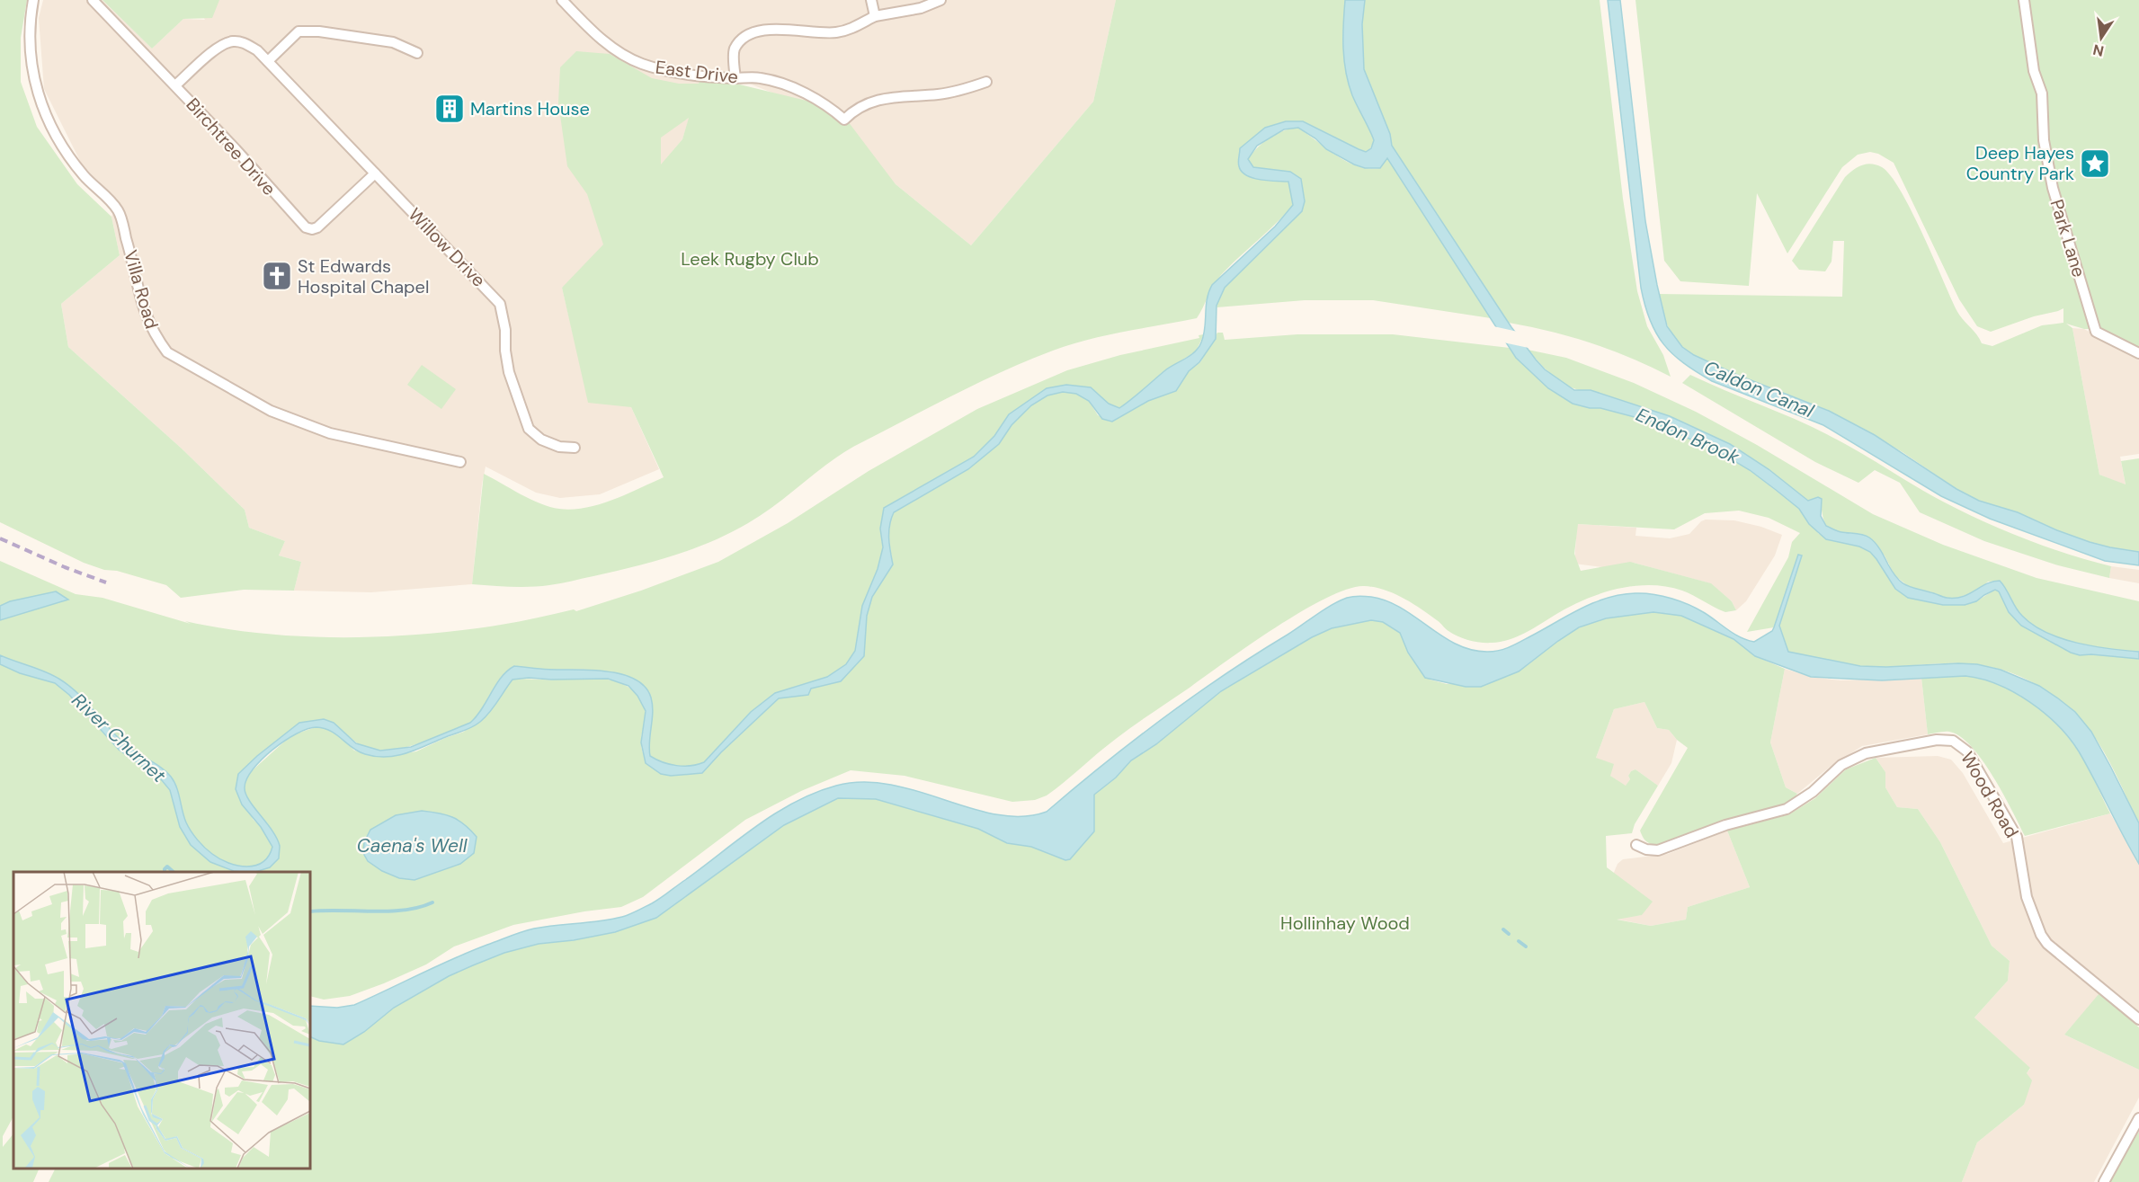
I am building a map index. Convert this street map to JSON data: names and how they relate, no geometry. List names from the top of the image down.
{
  "streets": {
    "street": [
      "East Drive",
      "Birchtree Drive",
      "Park Lane",
      "Willow Drive",
      "Villa Road",
      "Wood Road"
    ]
  },
  "crossings": [
    ["Birchtree Drive", "Willow Drive"]
  ],
  "water": [
    "Caldon Canal",
    "Endon Brook",
    "River Churnet",
    "Caena's Well"
  ],
  "parks": ["Leek Rugby Club", "Hollinhay Wood"],
  "places": {
    "building": ["Martins House"],
    "place": ["Deep Hayes Country Park"],
    "church": ["St Edwards Hospital Chapel"]
  },
  "north": "bottom"
}
